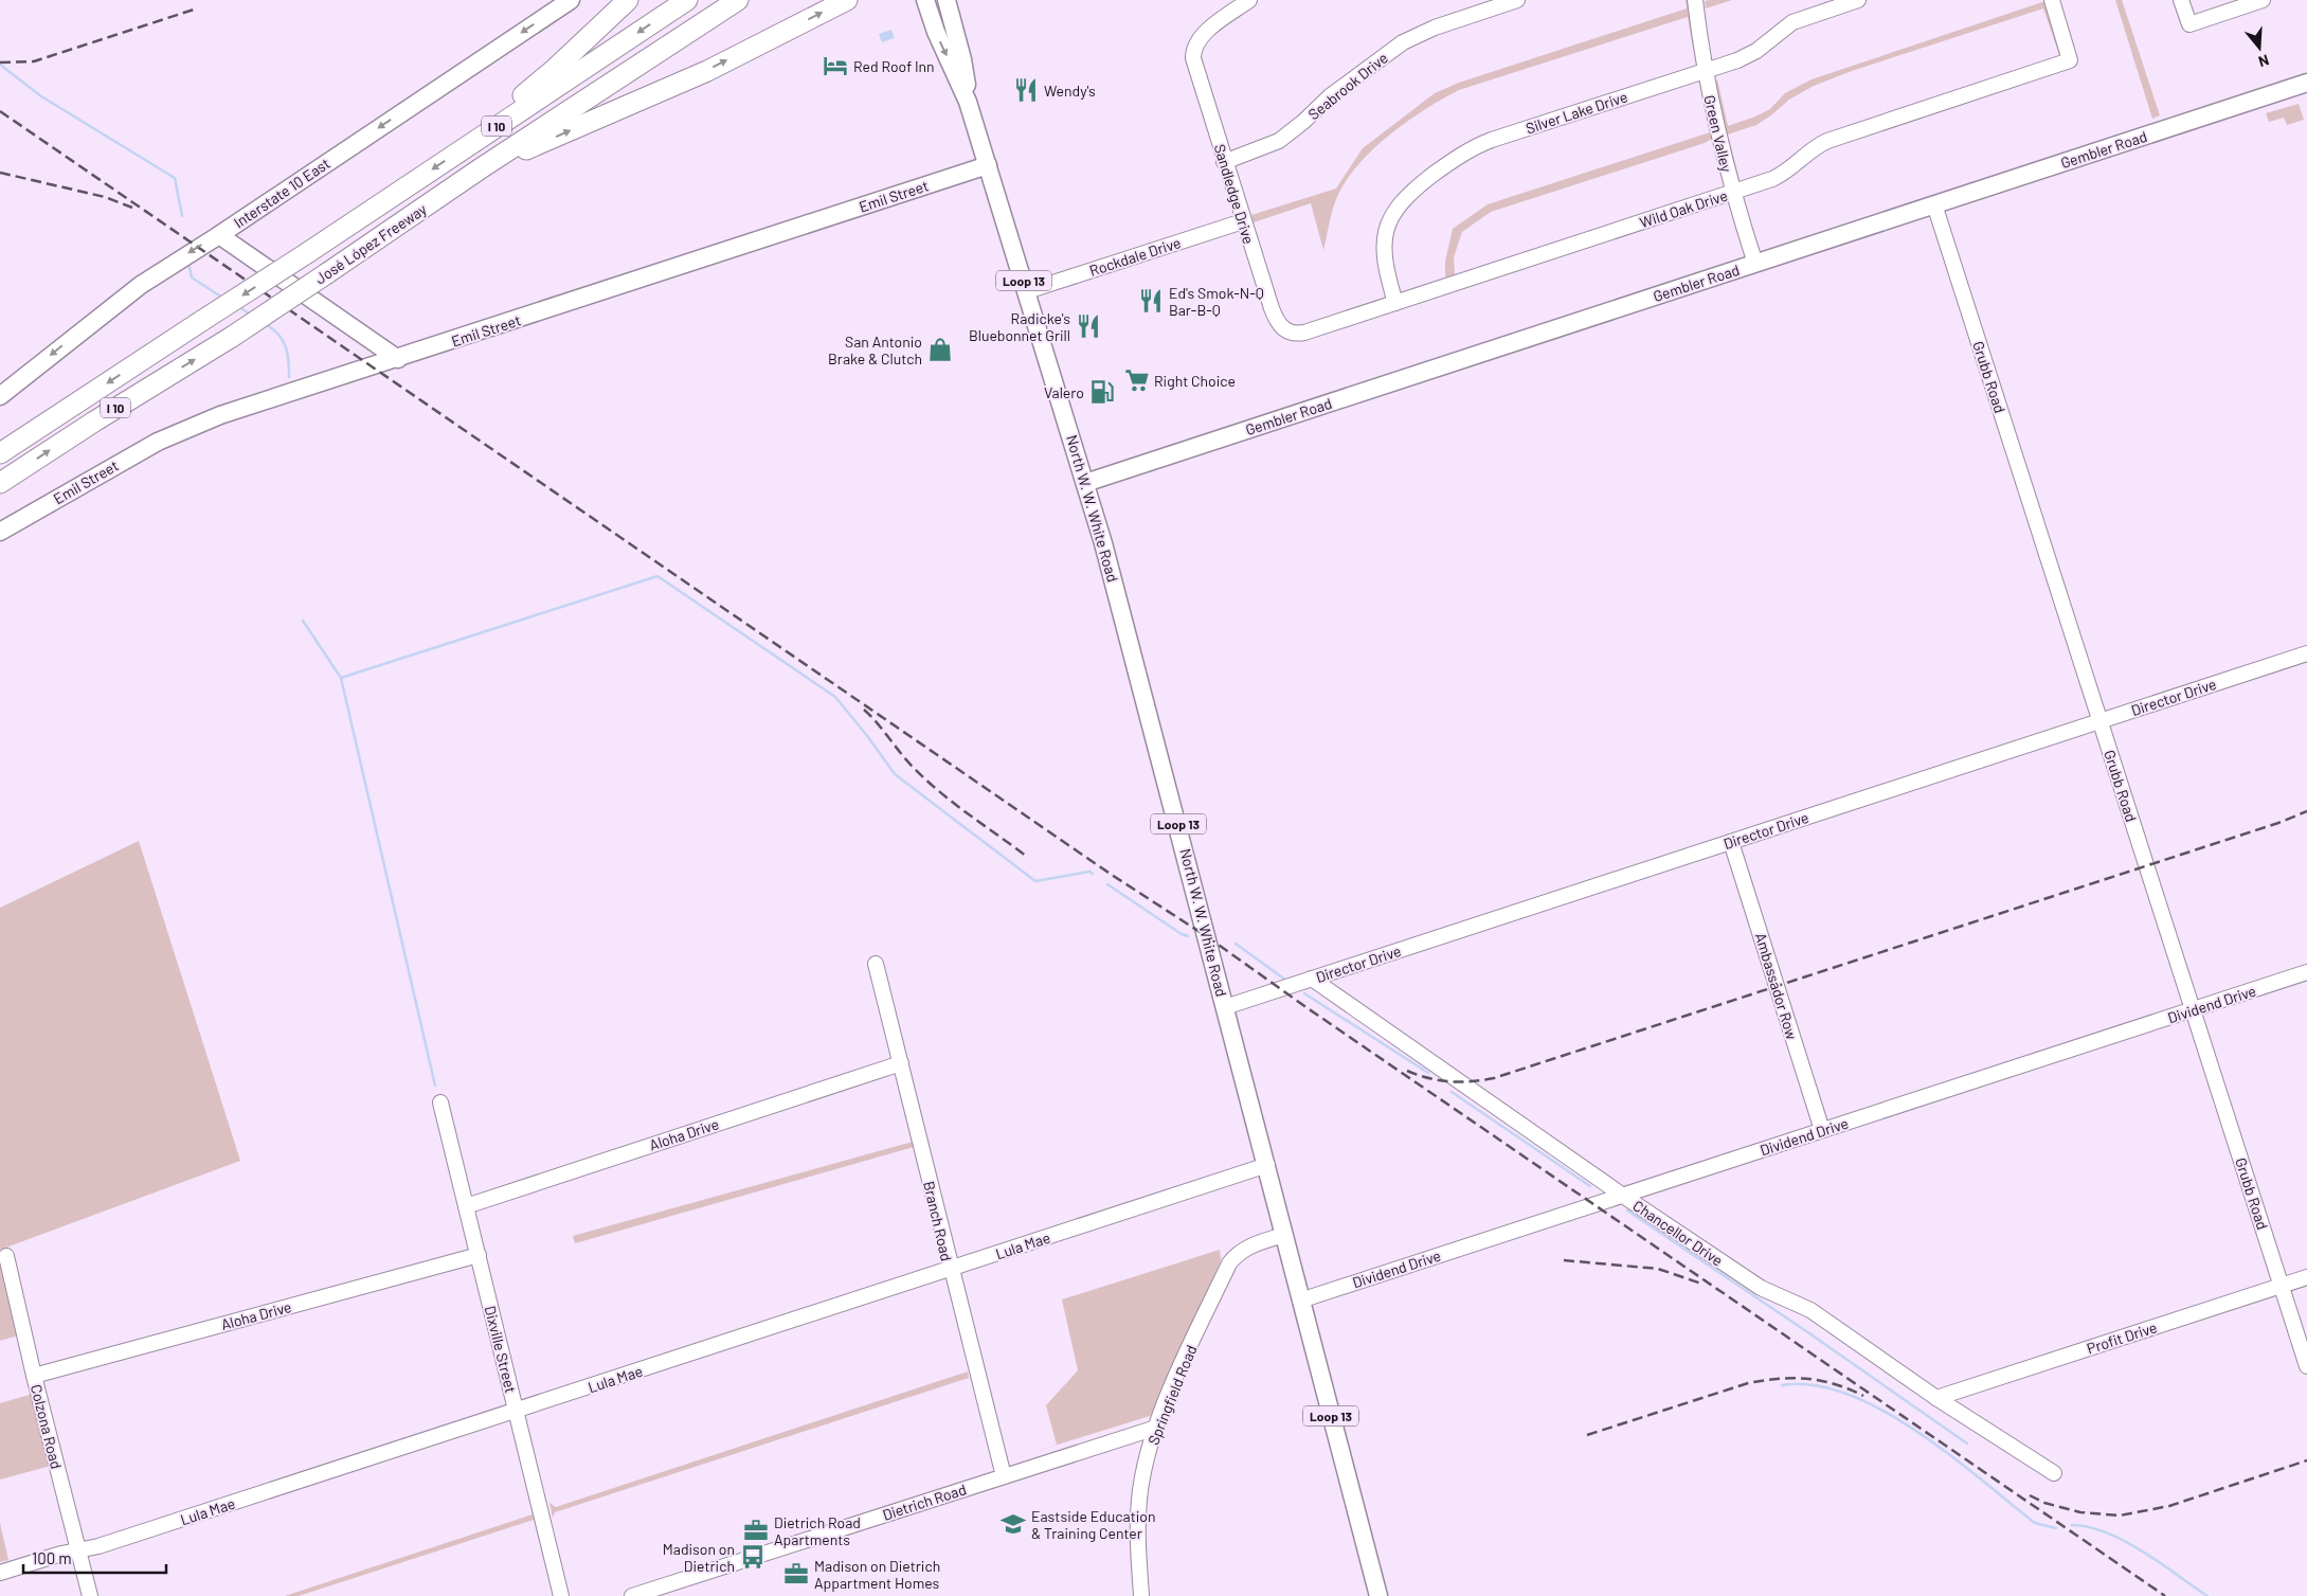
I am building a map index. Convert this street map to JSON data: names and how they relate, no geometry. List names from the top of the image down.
{
  "streets": {
    "highway": ["I 10", "José López Freeway"],
    "main road": [
      "Gembler Road",
      "Interstate 10 East",
      "Emil Street",
      "Loop 13",
      "North W. W. White Road"
    ],
    "street": [
      "Seabrook Drive",
      "Silver Lake Drive",
      "Green Valley",
      "Sandledge Drive",
      "Wild Oak Drive",
      "Rockdale Drive",
      "Grubb Road",
      "Director Drive",
      "Ambassador Row",
      "Dividend Drive",
      "Aloha Drive",
      "Branch Road",
      "Chancellor Drive",
      "Lula Mae",
      "Profit Drive",
      "Dixville Street",
      "Springfield Road",
      "Colzona Road",
      "Dietrich Road"
    ]
  },
  "crossings": [
    ["Seabrook Drive", "Sandledge Drive"],
    ["Silver Lake Drive", "Green Valley"],
    ["Silver Lake Drive", "Wild Oak Drive"],
    ["Green Valley", "Gembler Road"],
    ["Green Valley", "Wild Oak Drive"],
    ["Gembler Road", "Grubb Road"],
    ["Gembler Road", "North W. W. White Road"],
    ["Sandledge Drive", "Wild Oak Drive"],
    ["Sandledge Drive", "Rockdale Drive"],
    ["Emil Street", "North W. W. White Road"],
    ["Rockdale Drive", "North W. W. White Road"],
    ["Grubb Road", "Director Drive"],
    ["Grubb Road", "Dividend Drive"],
    ["Grubb Road", "Profit Drive"],
    ["North W. W. White Road", "Director Drive"],
    ["North W. W. White Road", "Dividend Drive"],
    ["North W. W. White Road", "Lula Mae"],
    ["North W. W. White Road", "Springfield Road"],
    ["Director Drive", "Ambassador Row"],
    ["Director Drive", "Chancellor Drive"],
    ["Ambassador Row", "Dividend Drive"],
    ["Dividend Drive", "Chancellor Drive"],
    ["Aloha Drive", "Branch Road"],
    ["Aloha Drive", "Dixville Street"],
    ["Aloha Drive", "Colzona Road"],
    ["Branch Road", "Lula Mae"],
    ["Branch Road", "Dietrich Road"],
    ["Chancellor Drive", "Profit Drive"],
    ["Lula Mae", "Dixville Street"],
    ["Lula Mae", "Colzona Road"],
    ["Springfield Road", "Dietrich Road"]
  ],
  "one_way": ["Interstate 10 East"],
  "places": {
    "hotel": ["Red Roof Inn"],
    "restaurant": ["Wendy's", "Ed's Smok-N-Q Bar-B-Q", "Radicke's Bluebonnet Grill"],
    "shop": ["San Antonio Brake & Clutch"],
    "supermarket": ["Right Choice"],
    "fuel station": ["Valero"],
    "school or university": ["Eastside Education & Training Center"],
    "office": ["Dietrich Road Apartments", "Madison on Dietrich Appartment Homes"],
    "bus stop": ["Madison on Dietrich"]
  },
  "scale_bar": "100 m",
  "north": "bottom"
}
